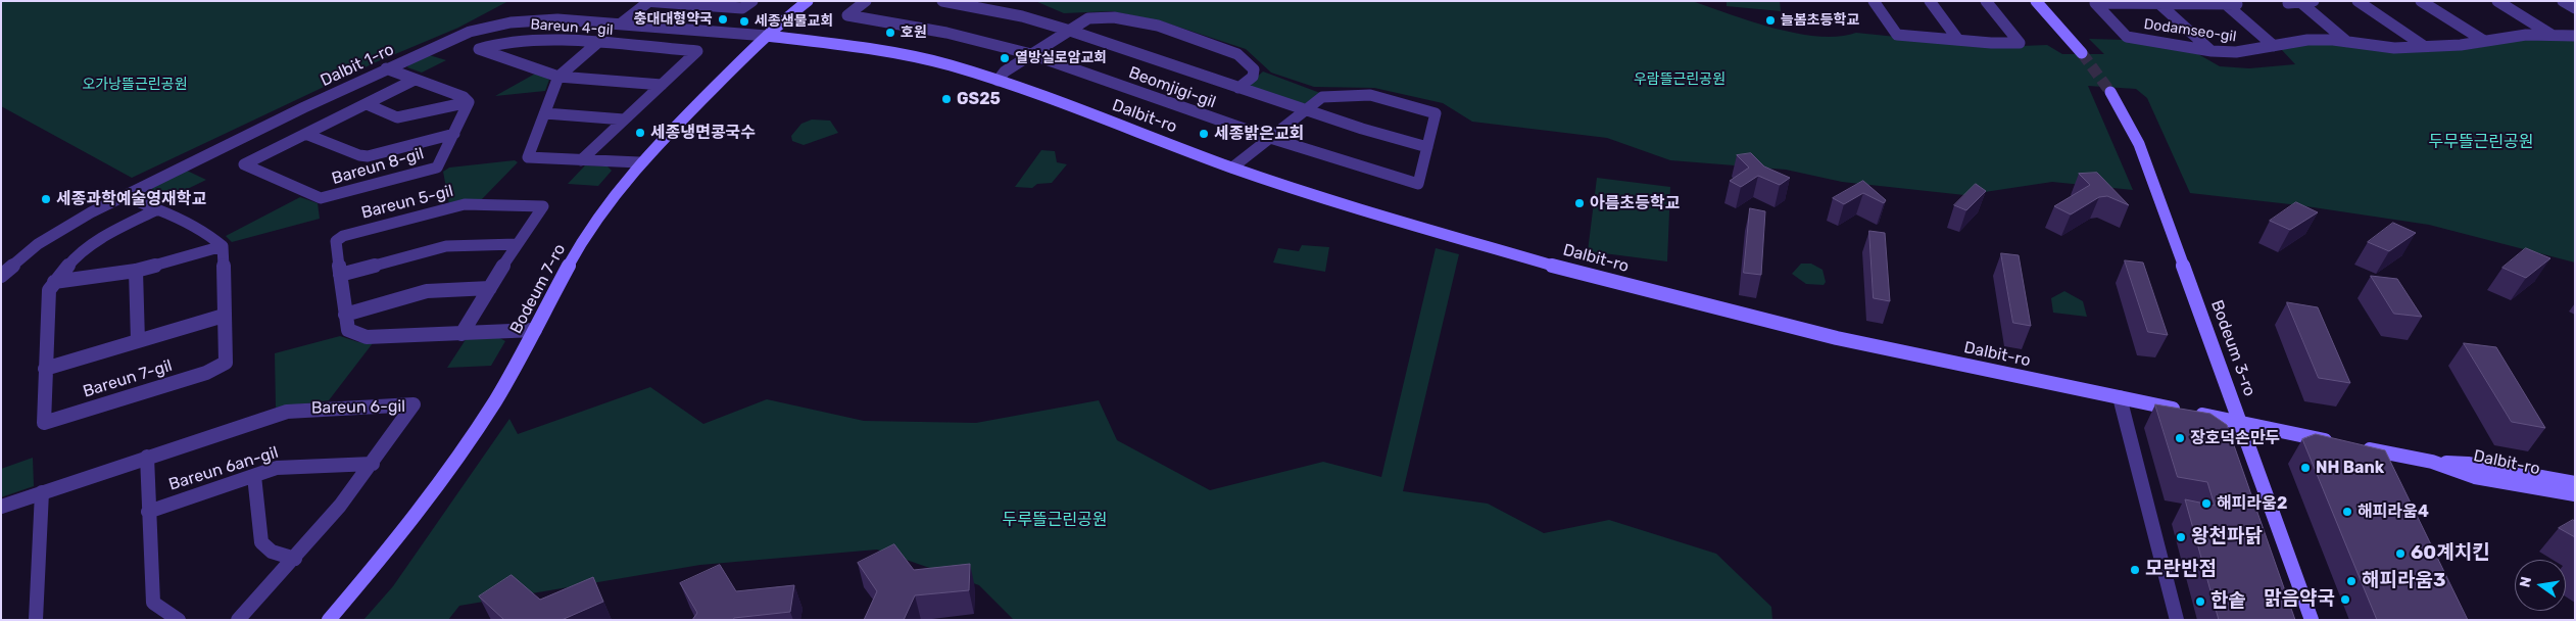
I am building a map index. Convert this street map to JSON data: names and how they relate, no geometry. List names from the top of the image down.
{
  "streets": {
    "street": [
      "Bareun 4-gil",
      "Dodamseo-gil",
      "Dalbit 1-ro",
      "Beomjigi-gil",
      "Dalbit-ro",
      "Bareun 8-gil",
      "Bareun 5-gil",
      "Bodeum 7-ro",
      "Bodeum 3-ro",
      "Bareun 7-gil",
      "Bareun 6-gil",
      "Bareun 6an-gil"
    ]
  },
  "crossings": [
    ["Dalbit 1-ro", "Dalbit-ro"],
    ["Dalbit 1-ro", "Bodeum 7-ro"],
    ["Dalbit-ro", "Bodeum 7-ro"],
    ["Dalbit-ro", "Bodeum 3-ro"],
    ["Bareun 5-gil", "Bodeum 7-ro"],
    ["Bareun 6-gil", "Bareun 6an-gil"]
  ],
  "parks": [
    "우람뜰근린공원",
    "오가낭뜰근린공원",
    "두무뜰근린공원",
    "두루뜰근린공원"
  ],
  "places": [
    "충대대형약국",
    "늘봄초등학교",
    "세종샘물교회",
    "호원",
    "열방실로암교회",
    "GS25",
    "세종냉면콩국수",
    "세종밝은교회",
    "세종과학예술영재학교",
    "아름초등학교",
    "장호덕손만두",
    "NH Bank",
    "해피라움2",
    "해피라움4",
    "왕천파닭",
    "60계치킨",
    "모란반점",
    "해피라움3",
    "맑음약국",
    "한솥"
  ],
  "north": "left"
}
